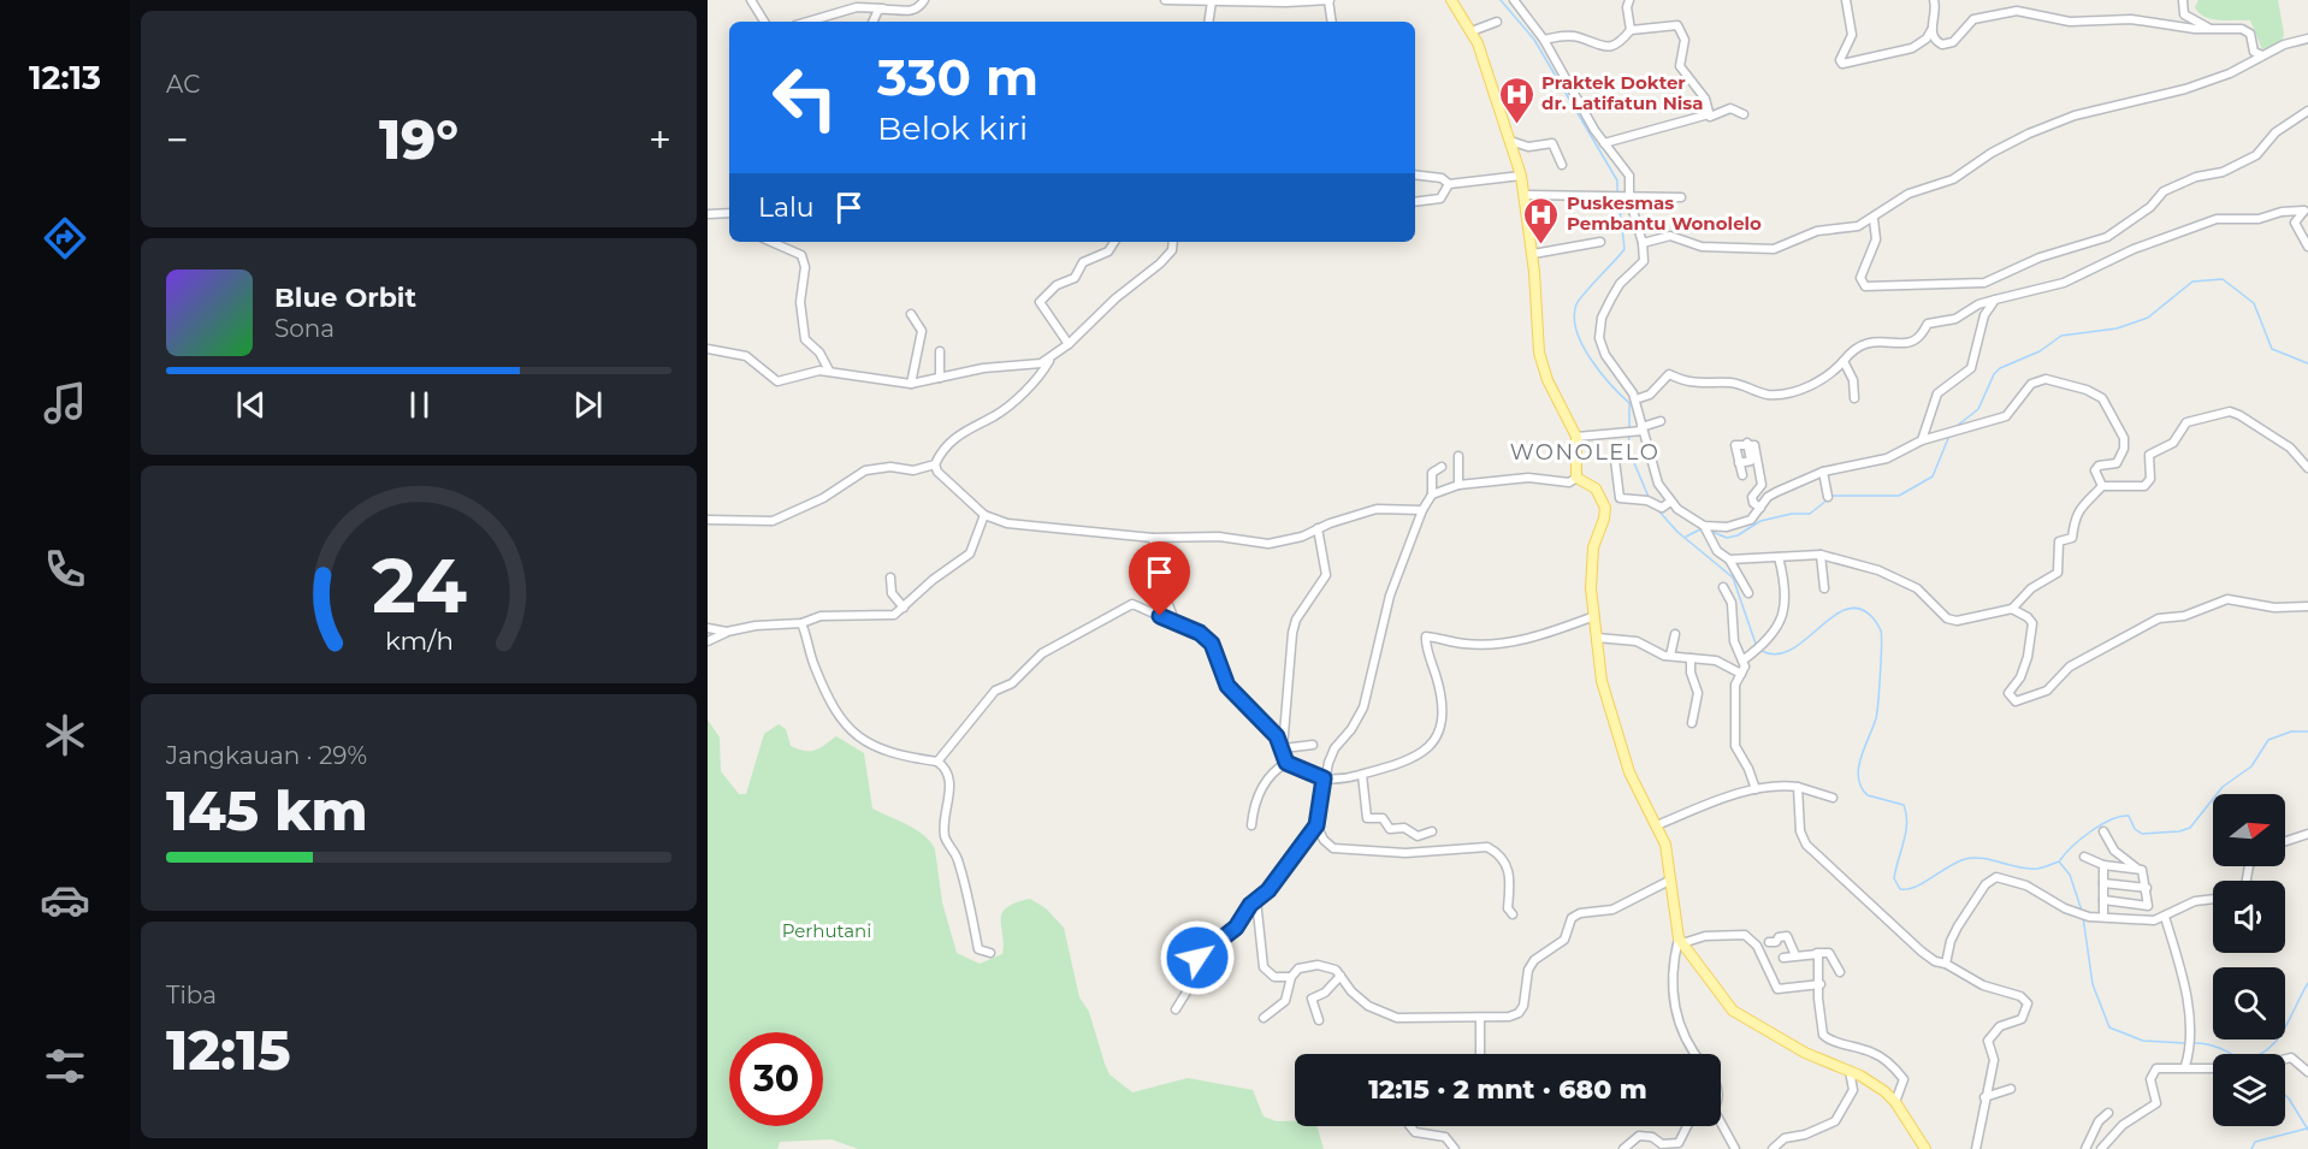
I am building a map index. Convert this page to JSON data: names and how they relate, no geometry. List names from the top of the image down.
{
  "districts": ["WONOLELO"],
  "parks": ["Perhutani"],
  "places": {
    "hospital": ["Praktek Dokter dr. Latifatun Nisa", "Puskesmas Pembantu Wonolelo"]
  },
  "north": "right",
  "page": {
    "tabs": "12:13",
    "tile": [
      "AC",
      ["Jangkauan · 29%", "145 km"],
      ["Tiba", "12:15"]
    ],
    "turn": ["330 m", "Belok kiri"],
    "heat": ["−", "19°", "+"],
    "then": "Lalu",
    "song": ["Blue Orbit", "Sona"],
    "limit": "30",
    "trip": "12:15 · 2 mnt · 680 m",
    "gauge": ["24", "km/h"]
  }
}
